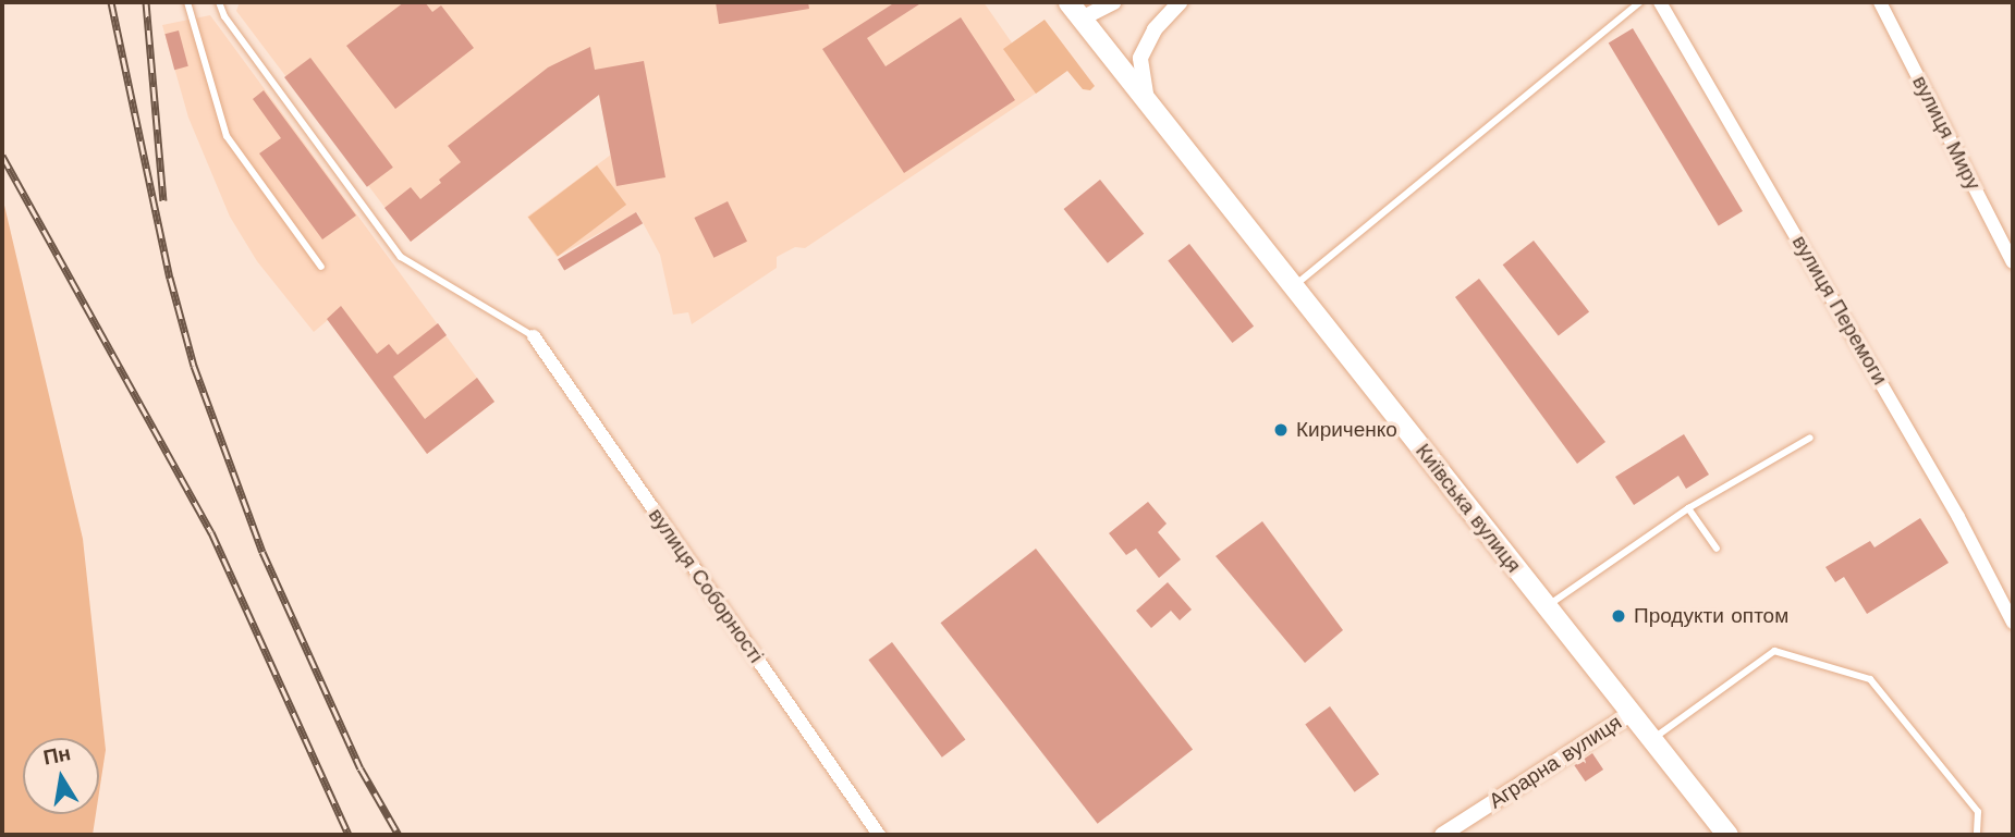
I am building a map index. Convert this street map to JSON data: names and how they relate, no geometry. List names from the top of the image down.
{
  "streets": {
    "main road": ["Київська вулиця"],
    "street": [
      "вулиця Миру",
      "вулиця Перемоги",
      "вулиця Соборності",
      "Аграрна вулиця"
    ]
  },
  "crossings": [
    ["Київська вулиця", "Аграрна вулиця"]
  ],
  "places": ["Кириченко", "Продукти оптом"],
  "north": "top"
}
